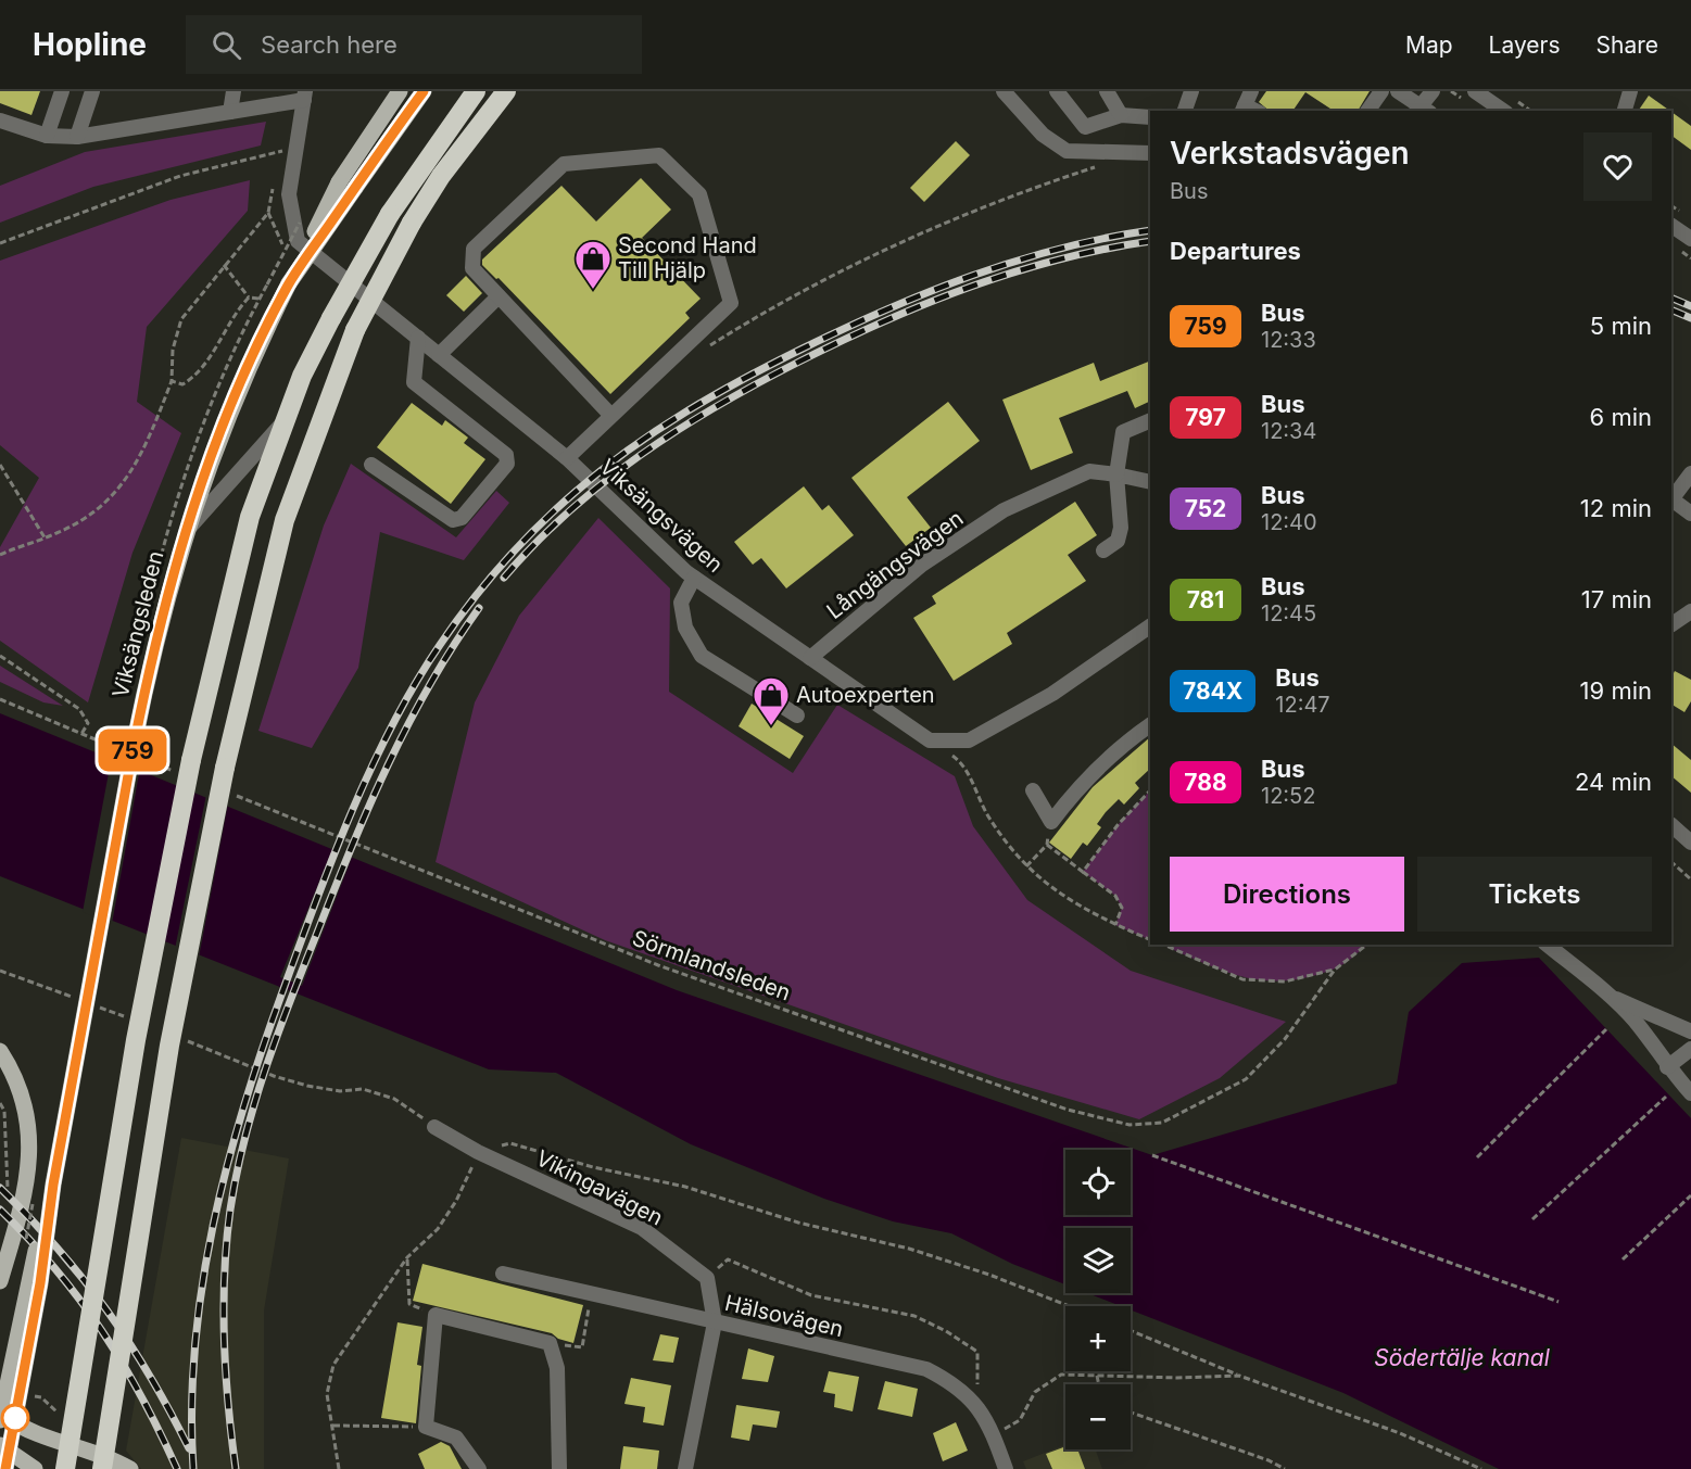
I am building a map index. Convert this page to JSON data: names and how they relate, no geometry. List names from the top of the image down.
{
  "streets": {
    "main road": ["Viksängsleden"],
    "street": [
      "Viksängsvägen",
      "Långängsvägen",
      "Vikingavägen",
      "Hälsovägen"
    ],
    "path": ["Sörmlandsleden"]
  },
  "crossings": [
    ["Viksängsvägen", "Långängsvägen"]
  ],
  "water": ["Södertälje kanal"],
  "places": {
    "shop": ["Second Hand Till Hjälp", "Autoexperten"]
  },
  "lines": ["bus line 759"],
  "page": {
    "header": "Hopline",
    "search": "Search here",
    "nav": ["Map", "Layers", "Share"],
    "on_map": "759",
    "heading": [
      ["Verkstadsvägen", "Bus"],
      "Departures"
    ],
    "list": [
      {
        "mark": "759",
        "name": "Bus",
        "note": "12:33",
        "value": "5 min"
      },
      {
        "mark": "797",
        "name": "Bus",
        "note": "12:34",
        "value": "6 min"
      },
      {
        "mark": "752",
        "name": "Bus",
        "note": "12:40",
        "value": "12 min"
      },
      {
        "mark": "781",
        "name": "Bus",
        "note": "12:45",
        "value": "17 min"
      },
      {
        "mark": "784X",
        "name": "Bus",
        "note": "12:47",
        "value": "19 min"
      },
      {
        "mark": "788",
        "name": "Bus",
        "note": "12:52",
        "value": "24 min"
      }
    ],
    "buttons": ["Directions", "Tickets"],
    "map_buttons": ["+", "−"]
  }
}
